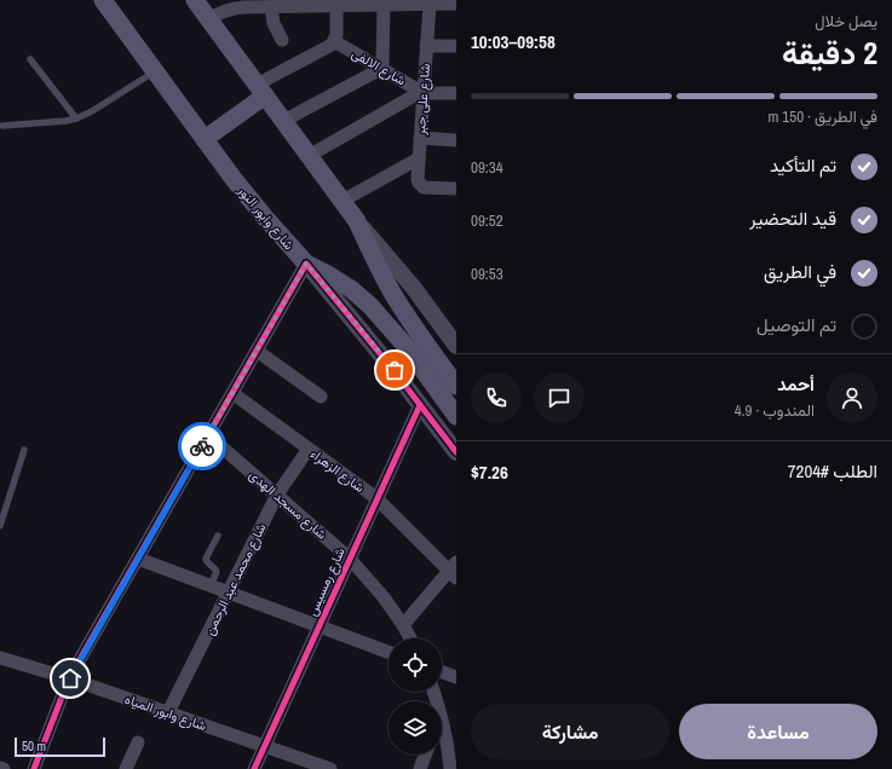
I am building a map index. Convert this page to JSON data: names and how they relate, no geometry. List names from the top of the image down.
{
  "streets": {
    "main road": ["شارع وابور النور"],
    "street": [
      "شارع الالفى",
      "شارع على جبر",
      "شارع الزهراء",
      "شارع مسجد الهدى",
      "شارع محمد عبد الرحمن",
      "شارع رمسيس",
      "شارع وابور المياه"
    ]
  },
  "crossings": [
    ["شارع الالفى", "شارع على جبر"],
    ["شارع وابور النور", "شارع رمسيس"],
    ["شارع الزهراء", "شارع محمد عبد الرحمن"],
    ["شارع الزهراء", "شارع رمسيس"],
    ["شارع مسجد الهدى", "شارع محمد عبد الرحمن"],
    ["شارع مسجد الهدى", "شارع رمسيس"],
    ["شارع محمد عبد الرحمن", "شارع وابور المياه"],
    ["شارع رمسيس", "شارع وابور المياه"]
  ],
  "scale_bar": "50 m",
  "page": {
    "heading": ["2 دقيقة", "يصل خلال", "09:58–10:03"],
    "panel": [
      "أحمد",
      "المندوب · 4.9",
      "الطلب #7204",
      "$7.26"
    ],
    "bar": "في الطريق · 150 m",
    "list": [
      ["تم التأكيد", "09:34"],
      ["قيد التحضير", "09:52"],
      ["في الطريق", "09:53"],
      "تم التوصيل"
    ],
    "buttons": ["مساعدة", "مشاركة"],
    "scale": "50 m"
  }
}
